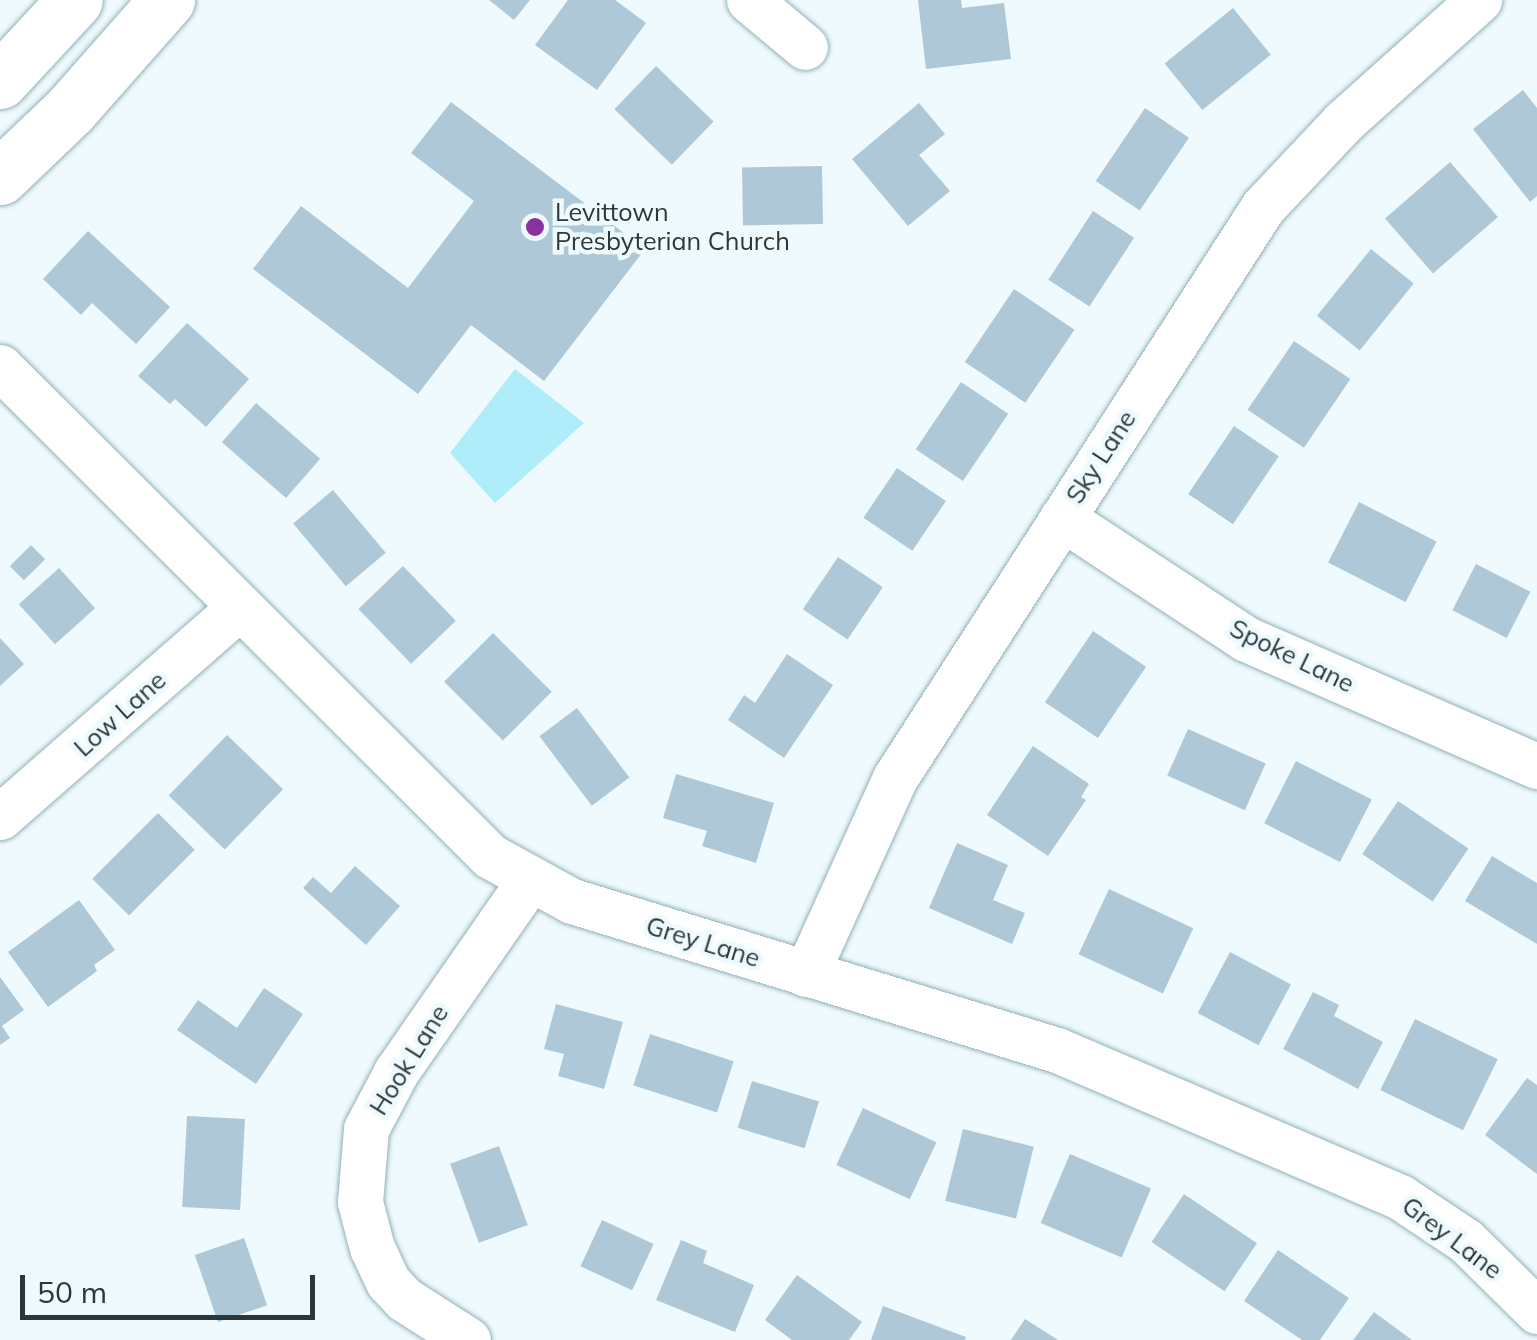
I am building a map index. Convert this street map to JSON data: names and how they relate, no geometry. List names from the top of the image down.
{
  "streets": {
    "street": [
      "Sky Lane",
      "Spoke Lane",
      "Low Lane",
      "Grey Lane",
      "Hook Lane"
    ]
  },
  "crossings": [
    ["Sky Lane", "Spoke Lane"],
    ["Sky Lane", "Grey Lane"],
    ["Low Lane", "Grey Lane"],
    ["Grey Lane", "Hook Lane"]
  ],
  "places": ["Levittown Presbyterian Church"],
  "scale_bar": "50 m"
}
